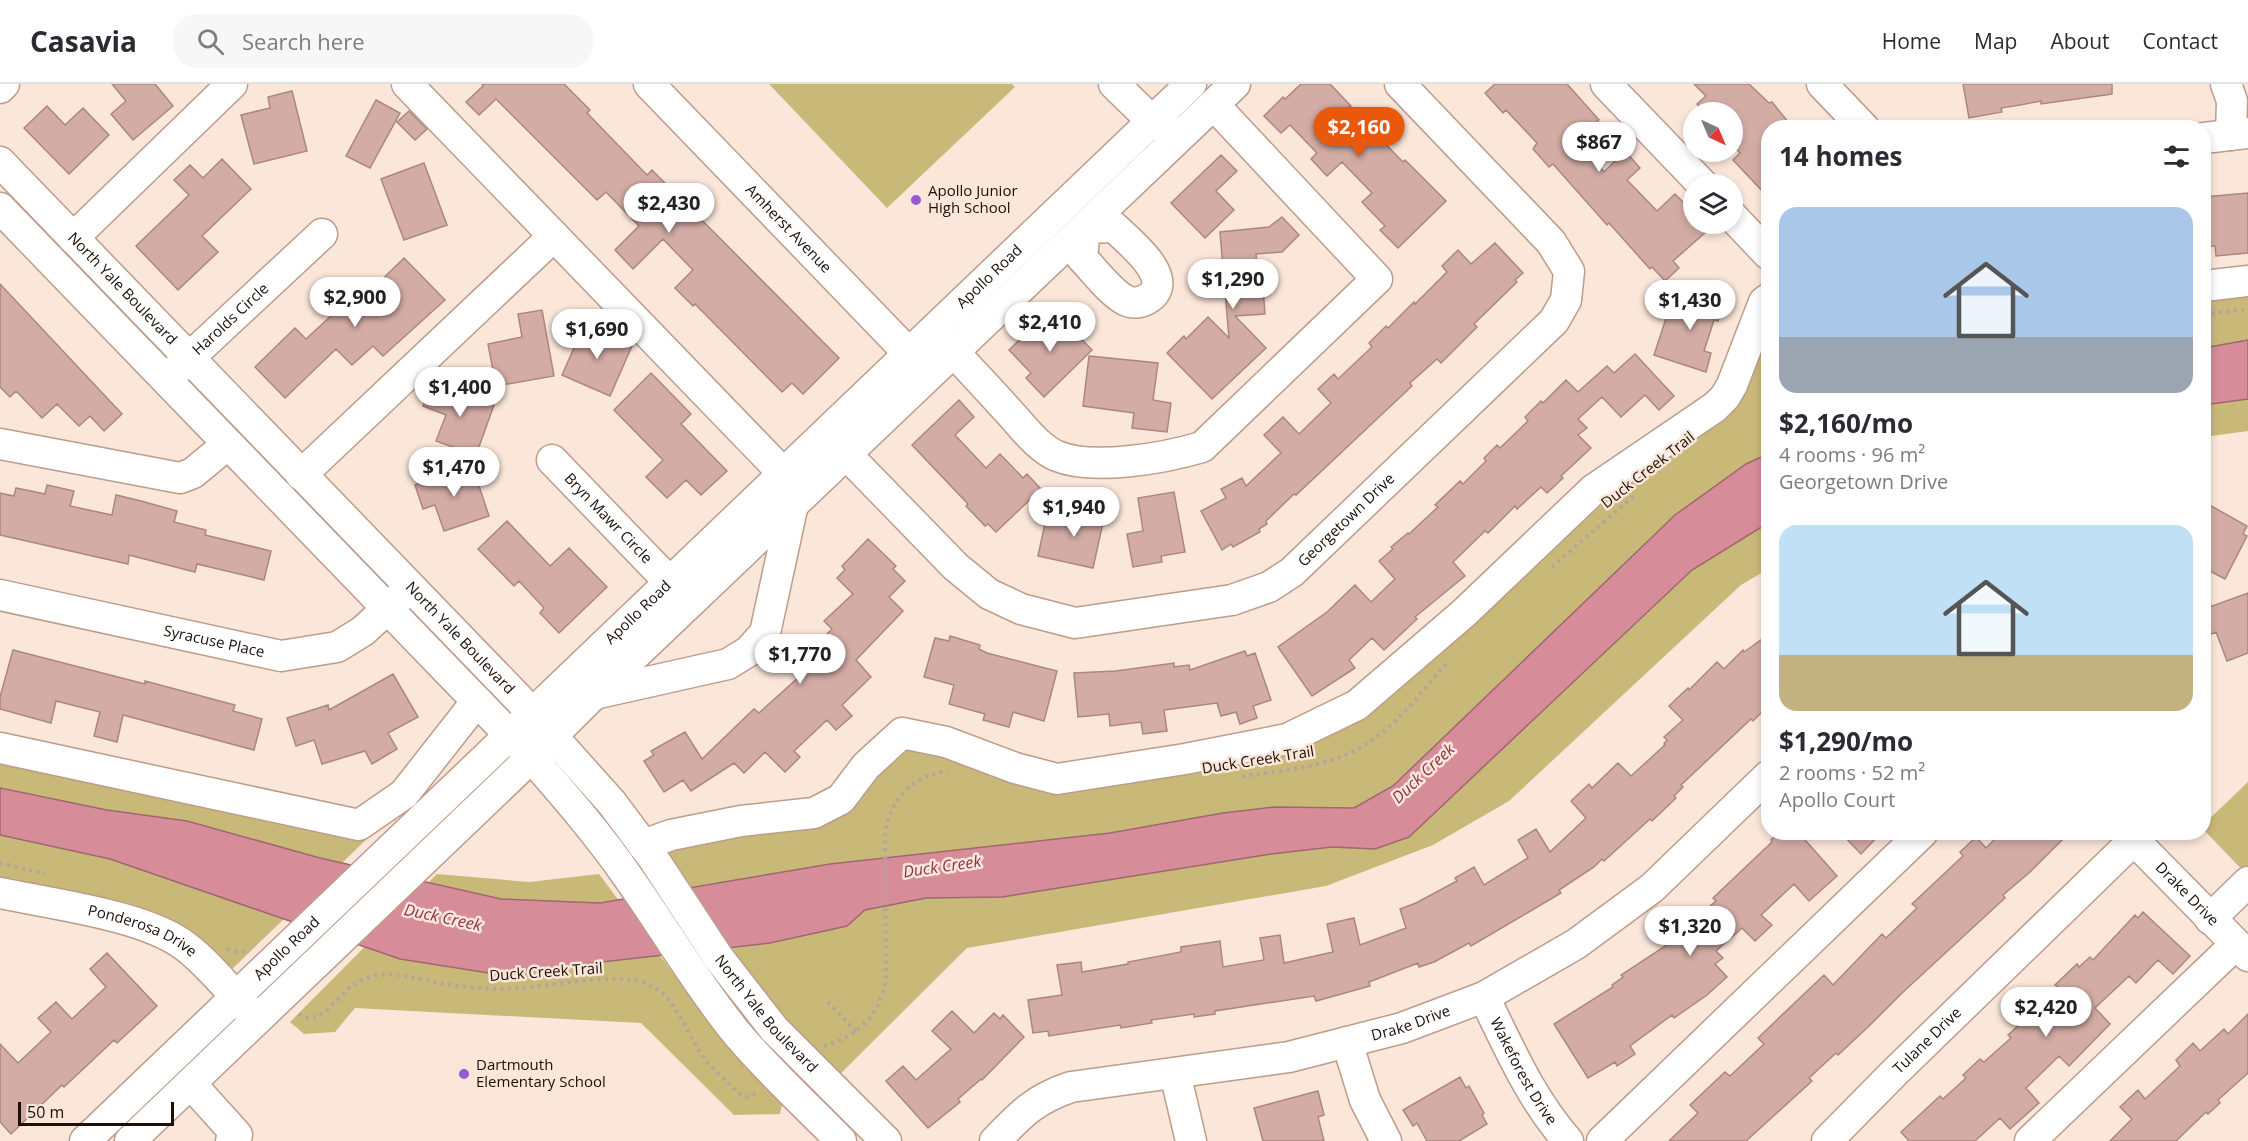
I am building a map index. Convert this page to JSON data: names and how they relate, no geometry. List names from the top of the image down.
{
  "streets": {
    "street": [
      "Amherst Avenue",
      "Apollo Road",
      "North Yale Boulevard",
      "Harolds Circle",
      "Bryn Mawr Circle",
      "Georgetown Drive",
      "Syracuse Place",
      "Drake Drive",
      "Ponderosa Drive",
      "Tulane Drive",
      "Wakeforest Drive"
    ],
    "path": ["Duck Creek Trail"]
  },
  "crossings": [
    ["Amherst Avenue", "Apollo Road"],
    ["Apollo Road", "North Yale Boulevard"],
    ["Apollo Road", "Bryn Mawr Circle"],
    ["Apollo Road", "Georgetown Drive"],
    ["Apollo Road", "Ponderosa Drive"],
    ["North Yale Boulevard", "Harolds Circle"],
    ["North Yale Boulevard", "Syracuse Place"],
    ["Drake Drive", "Wakeforest Drive"]
  ],
  "water": ["Duck Creek"],
  "places": ["Apollo Junior High School", "Dartmouth Elementary School"],
  "scale_bar": "50 m",
  "north": "bottom right",
  "page": {
    "header": "Casavia",
    "search": "Search here",
    "nav": [
      "Home",
      "Map",
      "About",
      "Contact"
    ],
    "price": [
      "$2,160",
      "$867",
      "$2,430",
      "$1,290",
      "$2,900",
      "$1,430",
      "$2,410",
      "$1,690",
      "$1,400",
      "$1,470",
      "$1,940",
      "$1,770",
      "$1,320",
      "$2,420"
    ],
    "heading": "14 homes",
    "list": [
      {
        "name": "$2,160/mo",
        "note": "4 rooms · 96 m² · Georgetown Drive"
      },
      {
        "name": "$1,290/mo",
        "note": "2 rooms · 52 m² · Apollo Court"
      }
    ],
    "scale": "50 m"
  }
}
